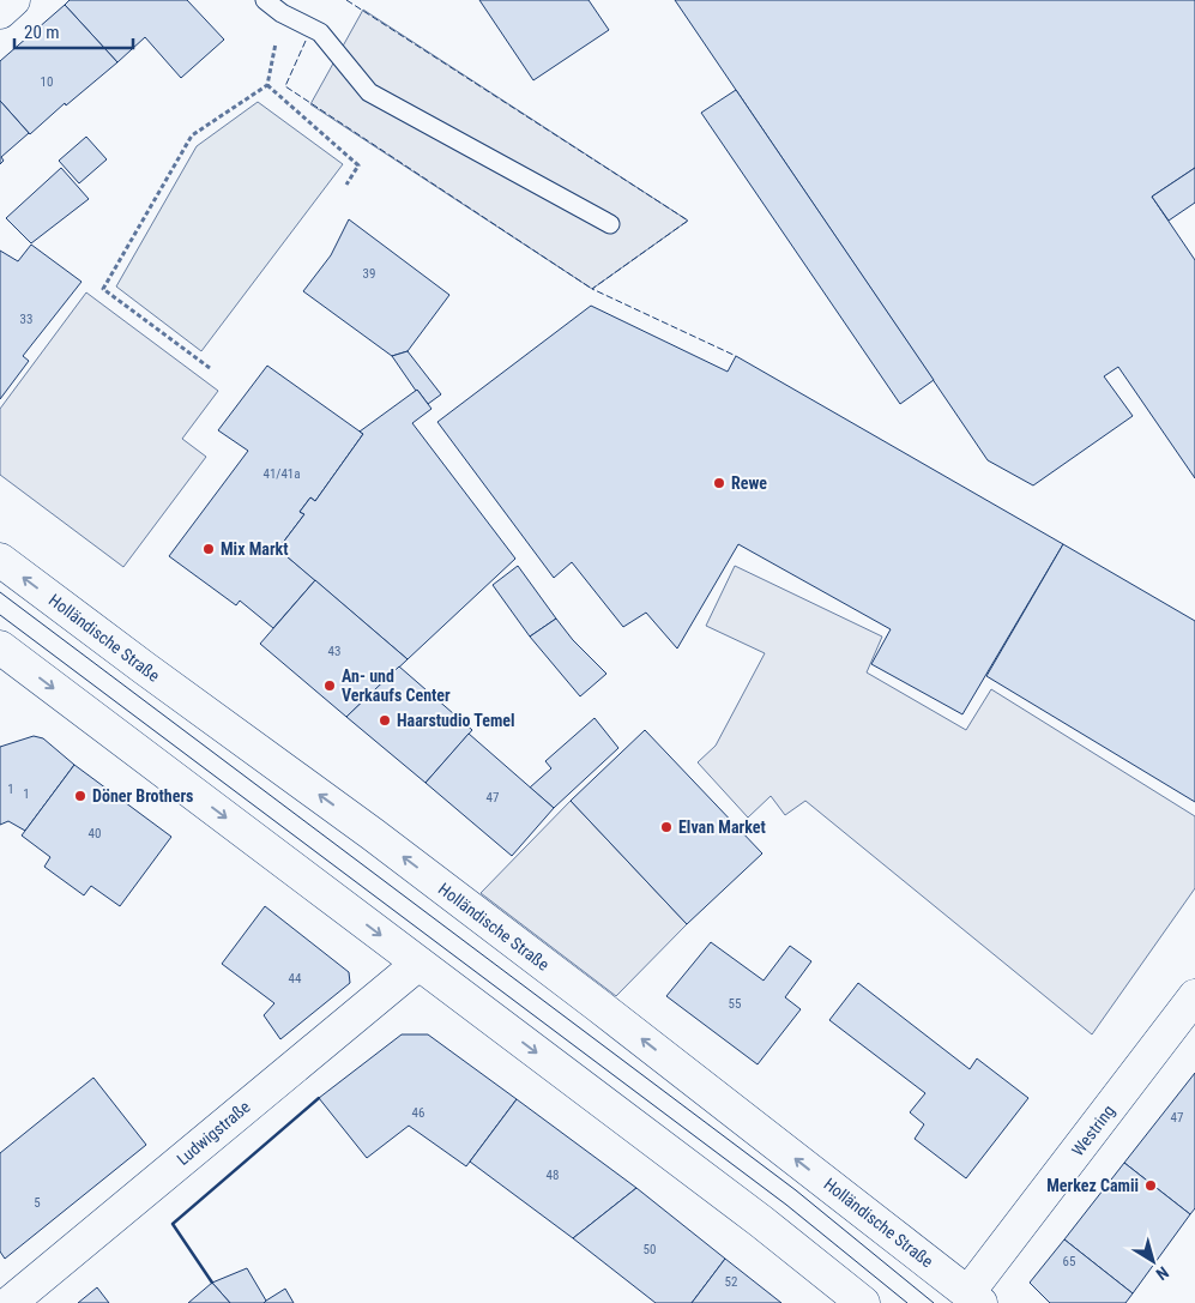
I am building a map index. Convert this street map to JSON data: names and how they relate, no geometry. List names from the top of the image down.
{
  "streets": {
    "main road": ["Holländische Straße", "Westring", "Ludwigstraße"]
  },
  "crossings": [
    ["Holländische Straße", "Westring"]
  ],
  "places": [
    "Rewe",
    "Mix Markt",
    "An- und Verkaufs Center",
    "Haarstudio Temel",
    "Döner Brothers",
    "Elvan Market",
    "Merkez Camii"
  ],
  "house_numbers": [
    "10",
    "39",
    "33",
    "41/41a",
    "43",
    "1",
    "1",
    "47",
    "40",
    "44",
    "55",
    "46",
    "47",
    "48",
    "5",
    "50",
    "65",
    "52"
  ],
  "scale_bar": "20 m",
  "north": "bottom right"
}
